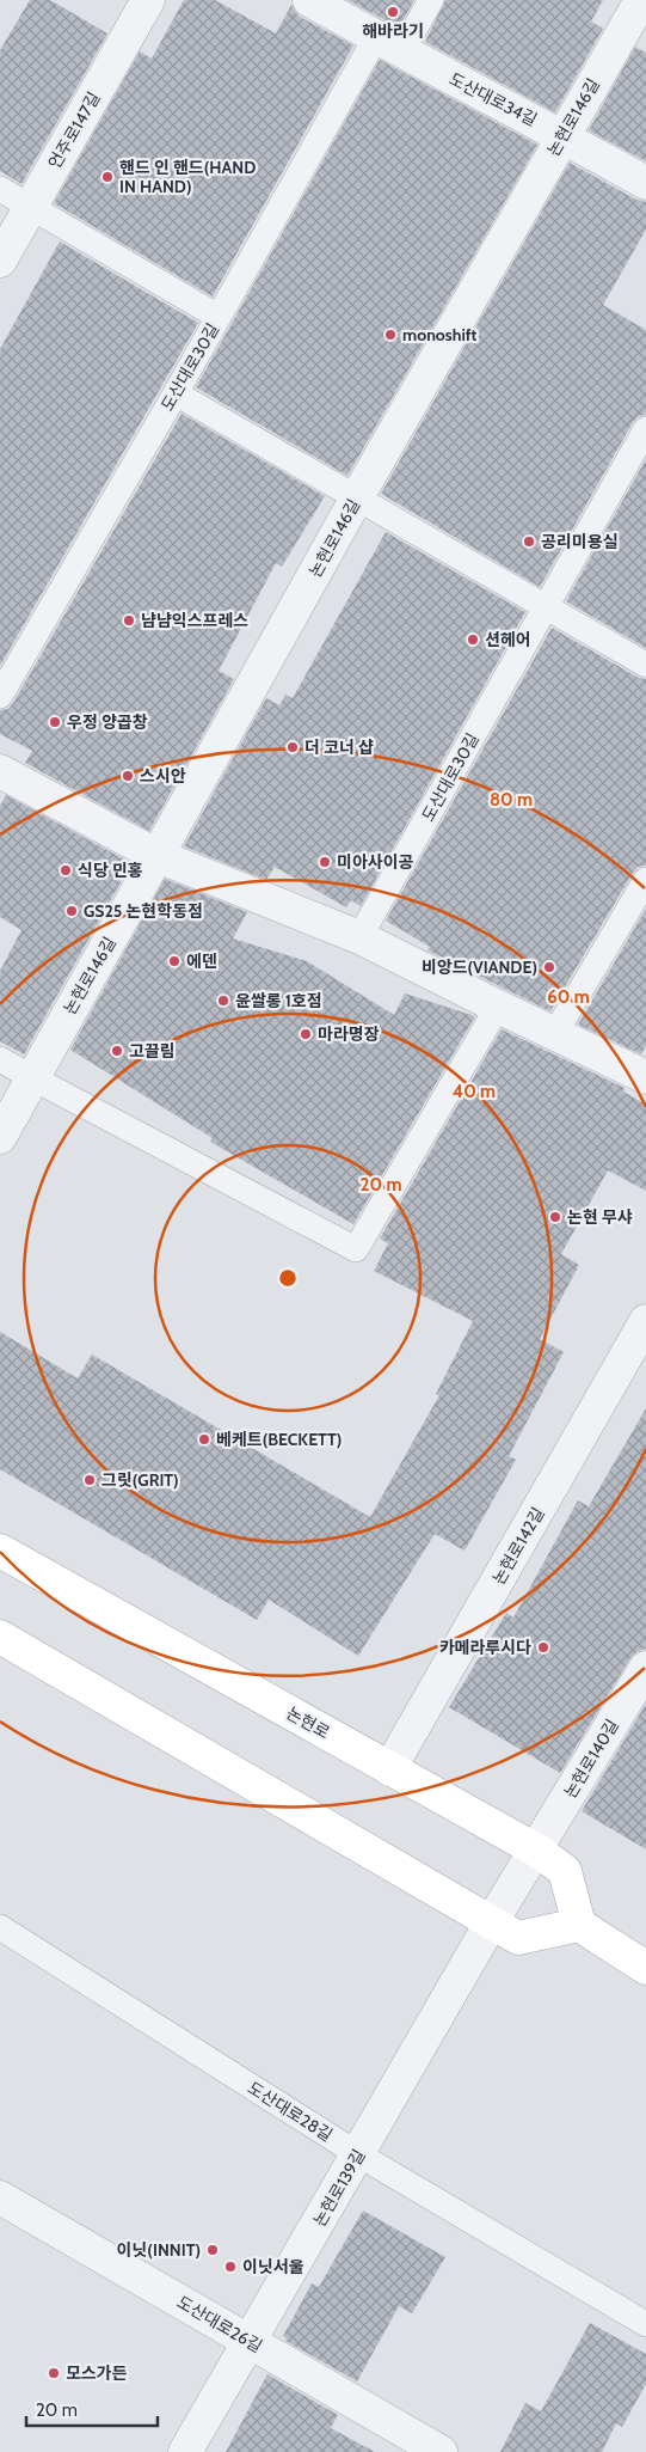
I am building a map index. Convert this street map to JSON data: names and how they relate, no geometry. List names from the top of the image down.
{
  "streets": {
    "main road": ["논현로"],
    "street": [
      "도산대로34길",
      "논현로146길",
      "언주로147길",
      "논현로142길",
      "논현로140길",
      "논현로139길",
      "도산대로26길"
    ],
    "lane": ["도산대로30길", "도산대로28길"]
  },
  "crossings": [
    ["도산대로34길", "논현로146길"],
    ["도산대로34길", "도산대로30길"],
    ["논현로142길", "논현로"],
    ["논현로", "논현로140길"],
    ["논현로140길", "논현로139길"],
    ["도산대로28길", "논현로139길"],
    ["논현로139길", "도산대로26길"]
  ],
  "places": [
    "해바라기",
    "핸드 인 핸드(HAND IN HAND)",
    "monoshift",
    "공리미용실",
    "냠냠익스프레스",
    "션헤어",
    "우정 양곱창",
    "더 코너 샵",
    "스시안",
    "미아사이공",
    "식당 민홍",
    "GS25 논현학동점",
    "에덴",
    "비앙드(VIANDE)",
    "윤쌀롱 1호점",
    "마라명장",
    "고끌림",
    "논현 무샤",
    "베케트(BECKETT)",
    "그릿(GRIT)",
    "카메라루시다",
    "이닛(INNIT)",
    "이닛서울",
    "모스가든"
  ],
  "scale_bar": "20 m",
  "rings": [
    "80 m",
    "60 m",
    "40 m",
    "20 m"
  ]
}
